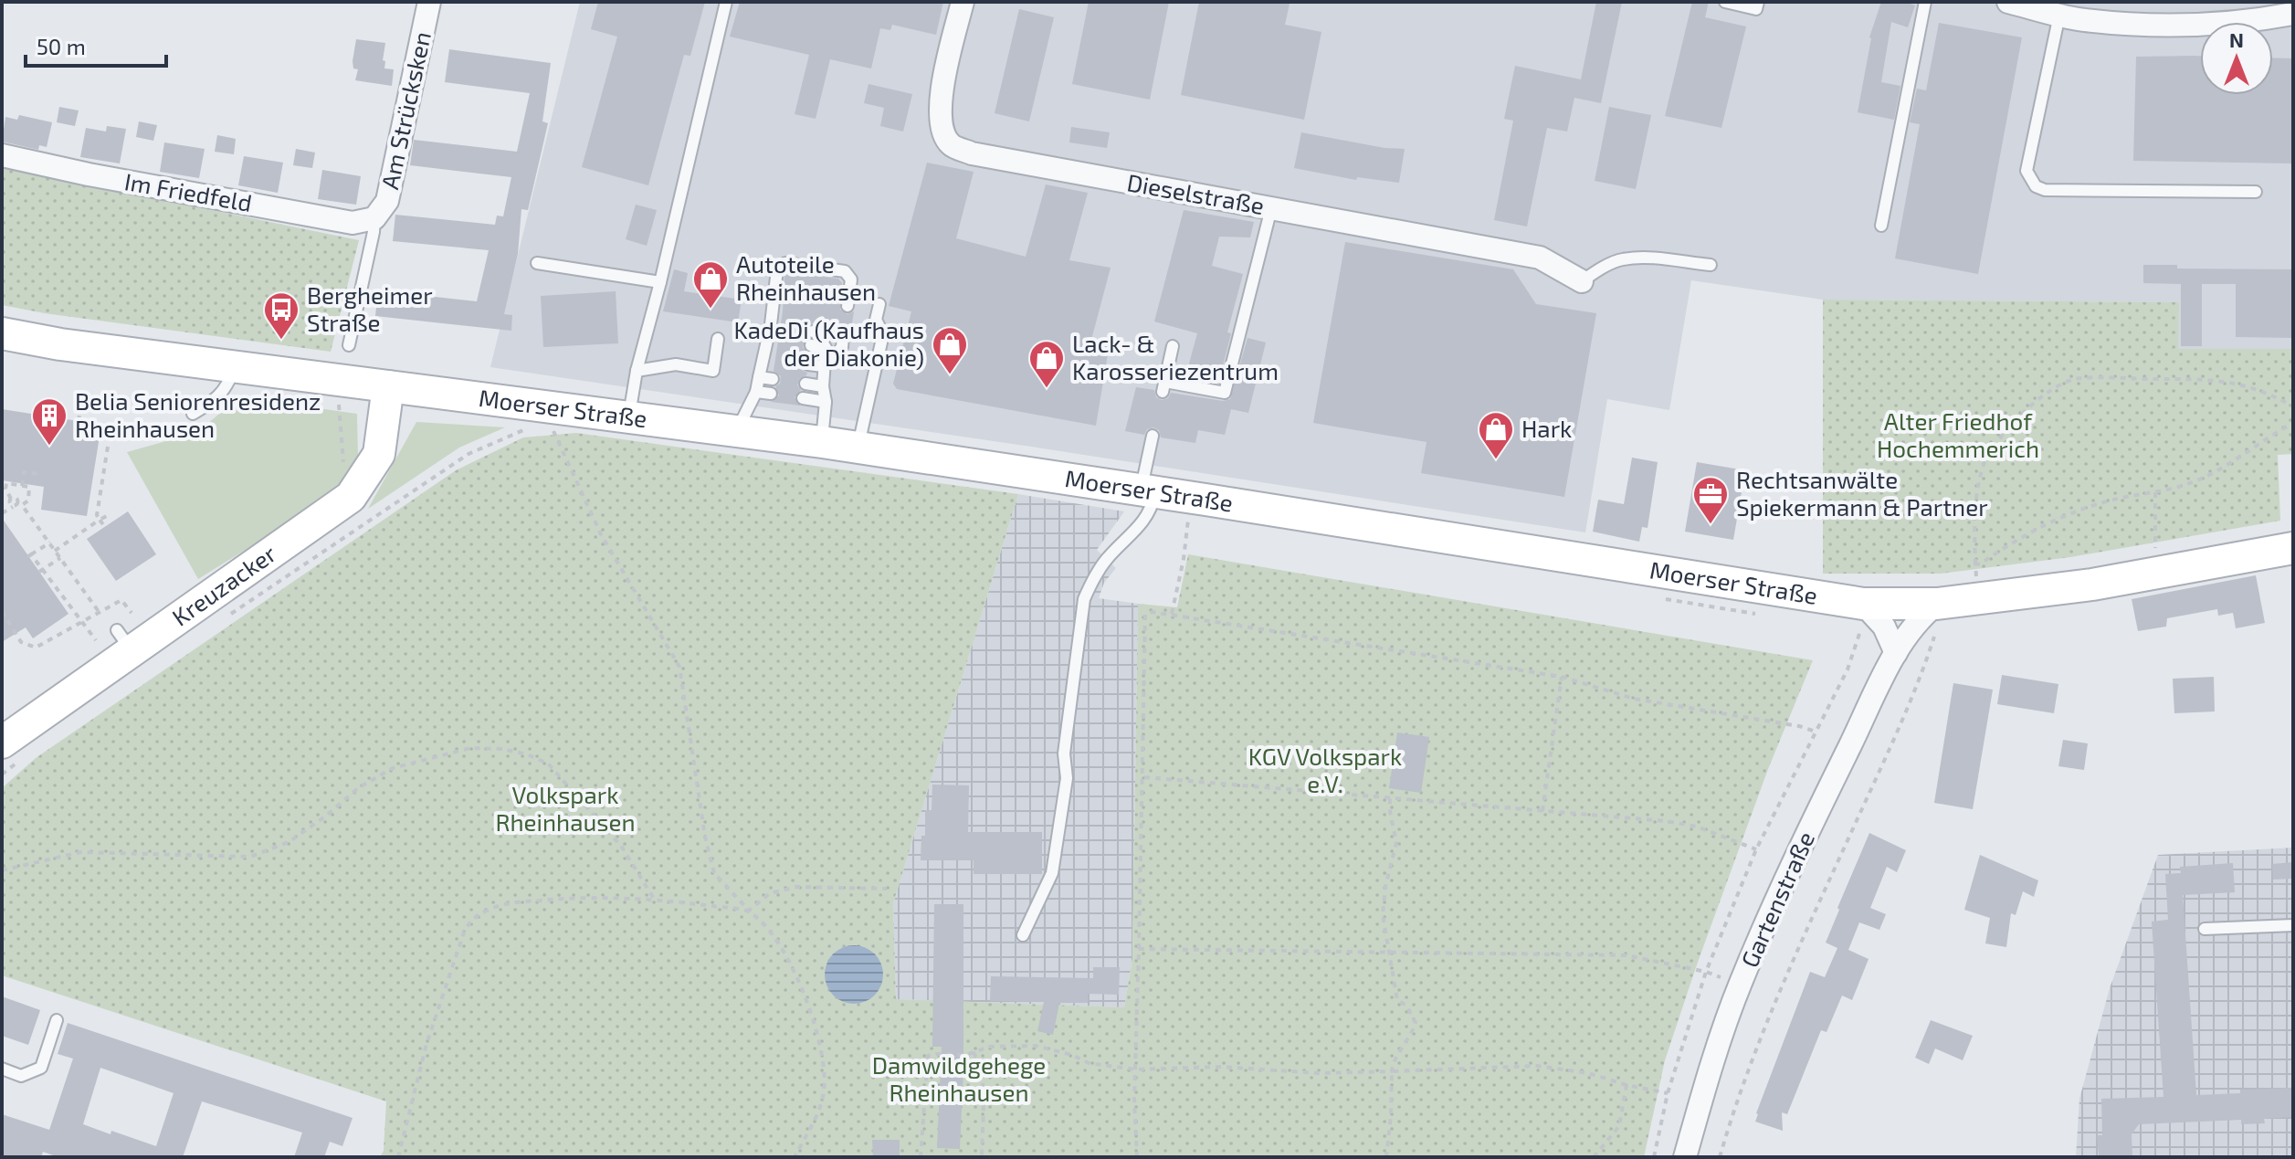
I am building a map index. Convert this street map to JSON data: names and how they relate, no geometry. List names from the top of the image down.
{
  "streets": {
    "main road": ["Moerser Straße", "Kreuzacker"],
    "street": [
      "Am Strücksken",
      "Im Friedfeld",
      "Dieselstraße",
      "Gartenstraße"
    ]
  },
  "crossings": [
    ["Am Strücksken", "Im Friedfeld"],
    ["Moerser Straße", "Kreuzacker"],
    ["Moerser Straße", "Gartenstraße"]
  ],
  "parks": [
    "Alter Friedhof Hochemmerich",
    "KGV Volkspark e.V.",
    "Volkspark Rheinhausen",
    "Damwildgehege Rheinhausen"
  ],
  "places": {
    "shop": [
      "Autoteile Rheinhausen",
      "KadeDi (Kaufhaus der Diakonie)",
      "Lack- & Karosseriezentrum",
      "Hark"
    ],
    "bus stop": ["Bergheimer Straße"],
    "building": ["Belia Seniorenresidenz Rheinhausen"],
    "office": ["Rechtsanwälte Spiekermann & Partner"]
  },
  "scale_bar": "50 m",
  "north": "top"
}
